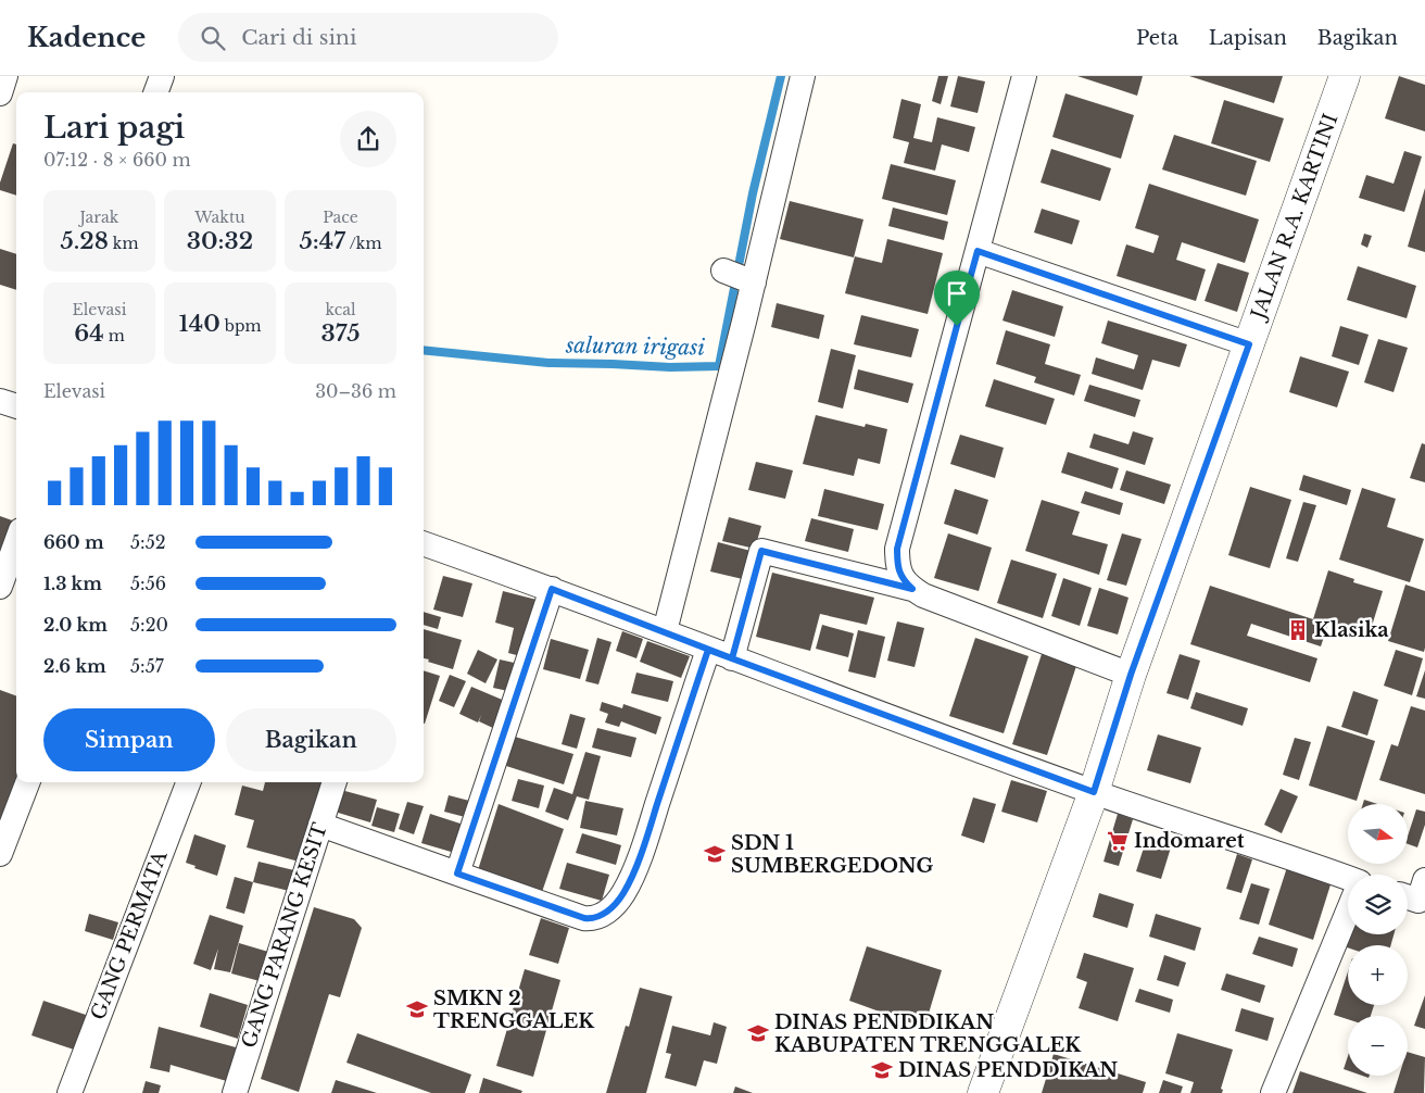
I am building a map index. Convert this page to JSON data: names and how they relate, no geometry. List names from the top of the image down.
{
  "streets": {
    "street": ["JALAN R.A. KARTINI", "GANG PERMATA", "GANG PARANG KESIT"]
  },
  "water": ["saluran irigasi"],
  "places": {
    "building": ["Klasika"],
    "supermarket": ["Indomaret"],
    "school or university": [
      "SDN 1 SUMBERGEDONG",
      "SMKN 2 TRENGGALEK",
      "DINAS PENDDIKAN KABUPATEN TRENGGALEK",
      "DINAS PENDDIKAN"
    ]
  },
  "north": "right",
  "page": {
    "header": "Kadence",
    "search": "Cari di sini",
    "nav": ["Peta", "Lapisan", "Bagikan"],
    "heading": ["Lari pagi", "07:12 · 8 × 660 m"],
    "stats": [
      ["Jarak", "5.28 km"],
      ["Waktu", "30:32"],
      ["Pace", "5:47 /km"],
      ["Elevasi", "64 m"],
      ["140 bpm"],
      ["kcal", "375"]
    ],
    "chart": ["Elevasi", "30–36 m"],
    "list": [
      {
        "name": "660 m",
        "note": "5:52"
      },
      {
        "name": "1.3 km",
        "note": "5:56"
      },
      {
        "name": "2.0 km",
        "note": "5:20"
      },
      {
        "name": "2.6 km",
        "note": "5:57"
      }
    ],
    "buttons": ["Simpan", "Bagikan"],
    "map_buttons": ["+", "−"]
  }
}
